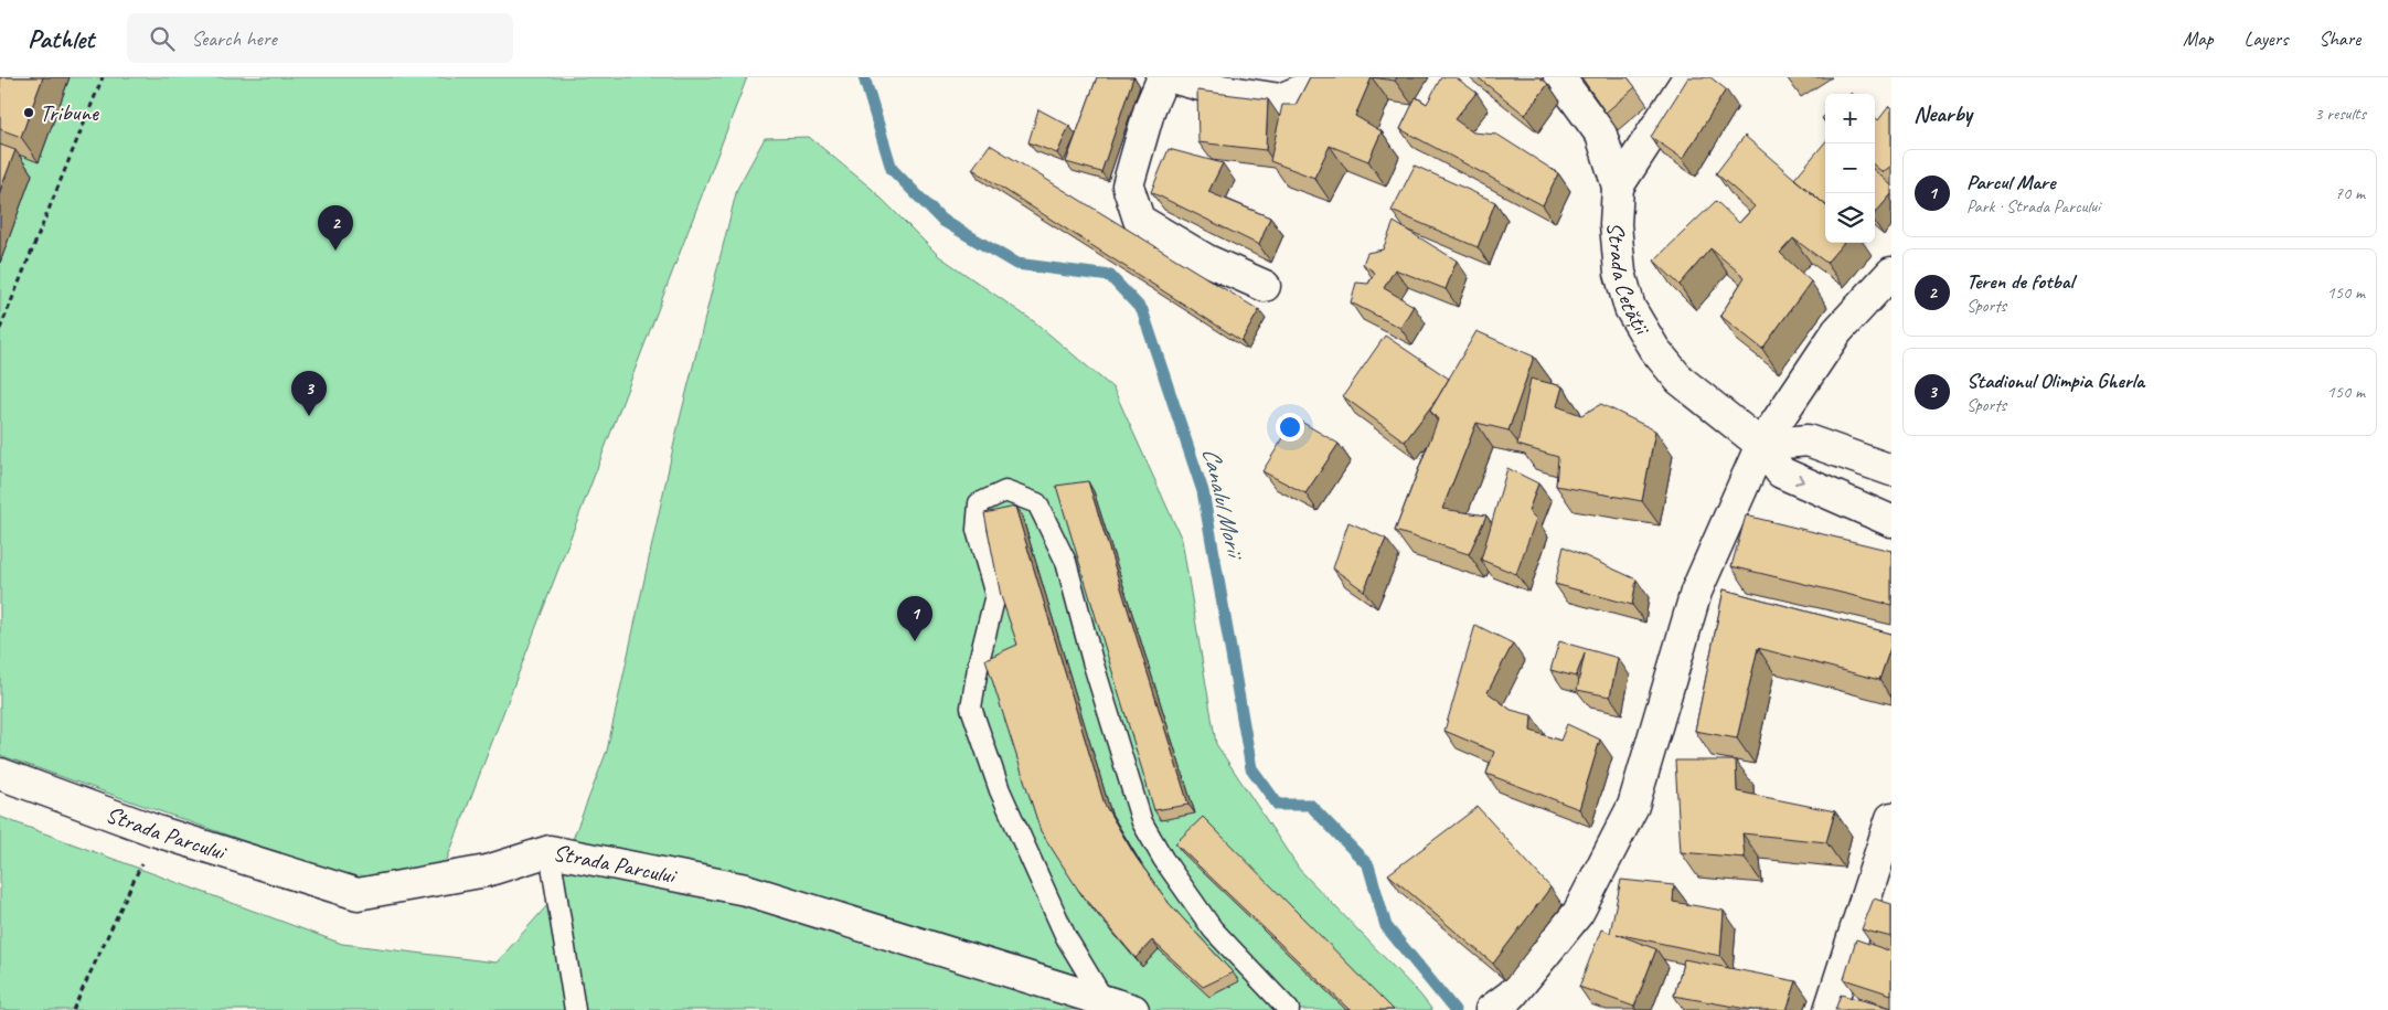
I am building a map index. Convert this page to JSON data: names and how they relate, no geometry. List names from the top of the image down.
{
  "streets": {
    "street": ["Strada Cetății", "Strada Parcului"]
  },
  "water": ["Canalul Morii"],
  "places": ["Tribune"],
  "page": {
    "header": "Pathlet",
    "search": "Search here",
    "nav": ["Map", "Layers", "Share"],
    "heading": ["Nearby", "3 results"],
    "map_buttons": ["+", "−"],
    "list": [
      {
        "mark": "1",
        "name": "Parcul Mare",
        "note": "Park · Strada Parcului",
        "value": "70 m"
      },
      {
        "mark": "2",
        "name": "Teren de fotbal",
        "note": "Sports",
        "value": "150 m"
      },
      {
        "mark": "3",
        "name": "Stadionul Olimpia Gherla",
        "note": "Sports",
        "value": "150 m"
      }
    ],
    "pins": ["2", "3", "1"]
  }
}
